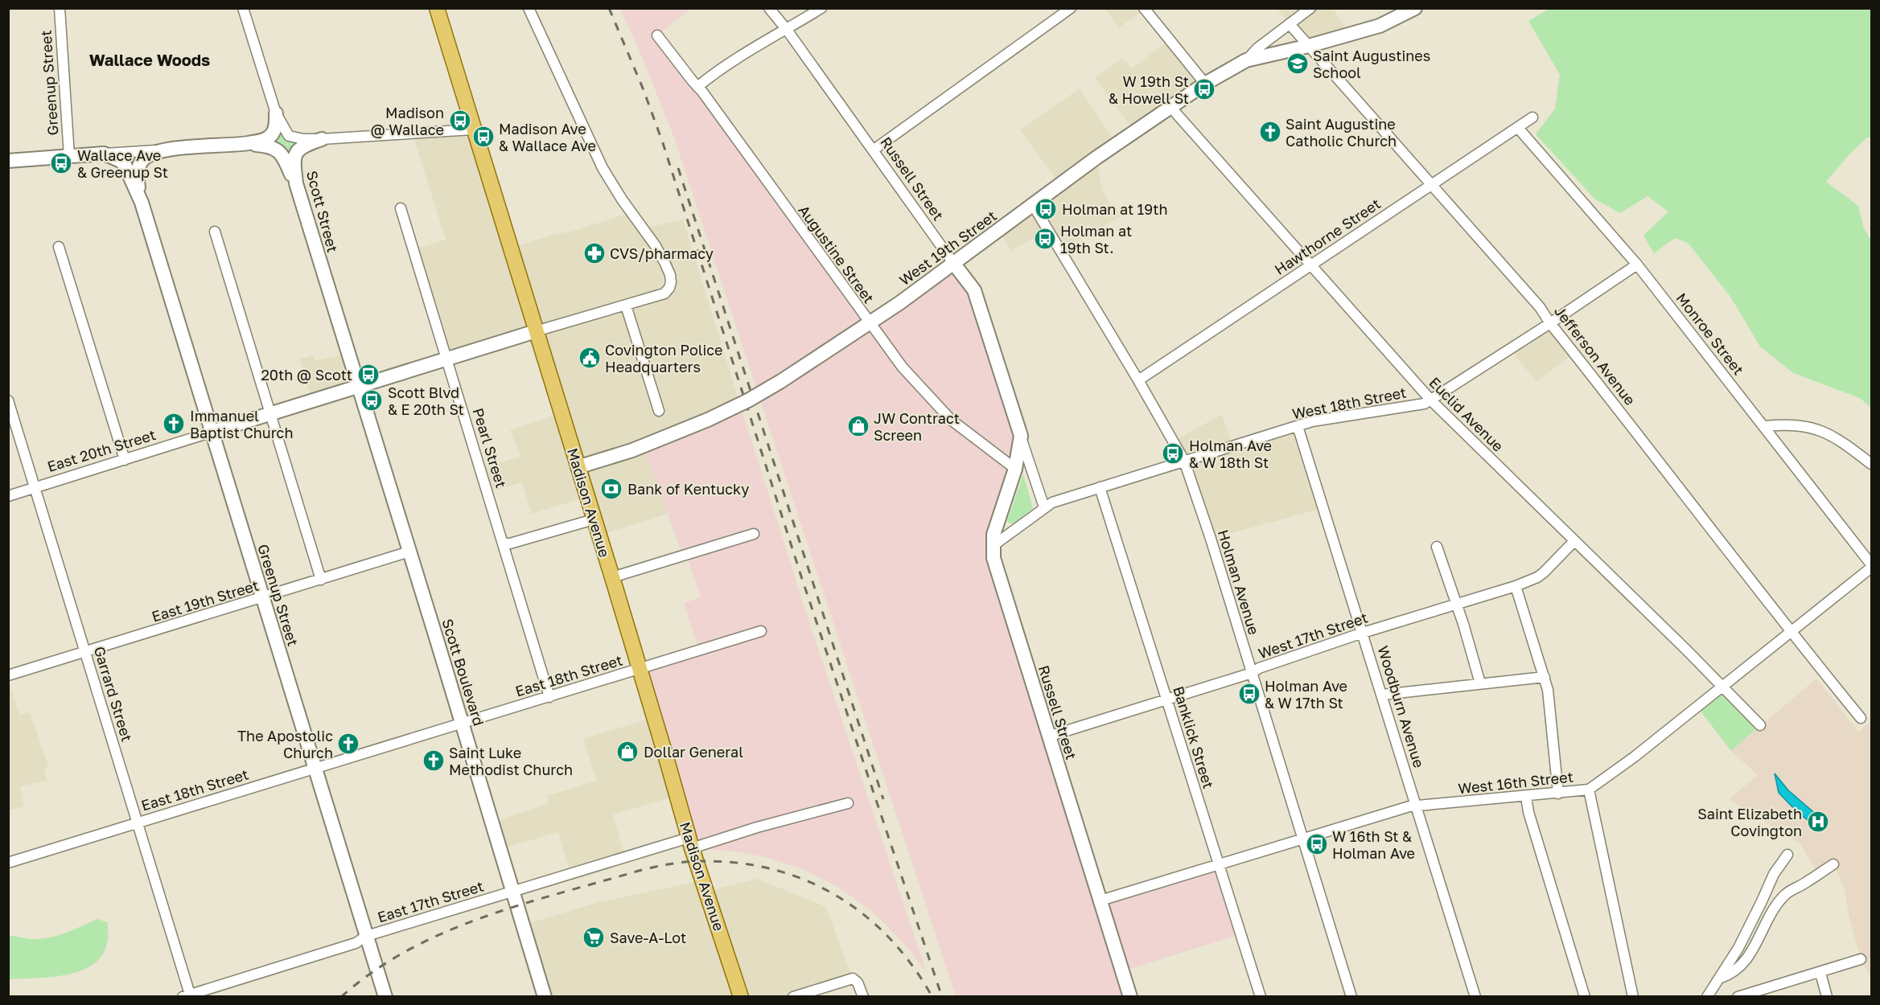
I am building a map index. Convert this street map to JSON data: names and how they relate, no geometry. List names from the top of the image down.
{
  "streets": {
    "main road": ["Madison Avenue"],
    "street": [
      "Greenup Street",
      "Russell Street",
      "Scott Street",
      "Hawthorne Street",
      "West 19th Street",
      "Augustine Street",
      "Monroe Street",
      "Jefferson Avenue",
      "West 18th Street",
      "Euclid Avenue",
      "Pearl Street",
      "East 20th Street",
      "Holman Avenue",
      "East 19th Street",
      "West 17th Street",
      "Scott Boulevard",
      "East 18th Street",
      "Garrard Street",
      "Woodburn Avenue",
      "Banklick Street",
      "West 16th Street",
      "East 17th Street"
    ]
  },
  "crossings": [
    ["Greenup Street", "East 20th Street"],
    ["Greenup Street", "East 19th Street"],
    ["Greenup Street", "East 18th Street"],
    ["Greenup Street", "East 17th Street"],
    ["Russell Street", "West 19th Street"],
    ["Russell Street", "Augustine Street"],
    ["Russell Street", "West 18th Street"],
    ["Russell Street", "West 17th Street"],
    ["Russell Street", "West 16th Street"],
    ["Scott Street", "East 20th Street"],
    ["Scott Street", "Scott Boulevard"],
    ["Hawthorne Street", "Monroe Street"],
    ["Hawthorne Street", "Jefferson Avenue"],
    ["Hawthorne Street", "Euclid Avenue"],
    ["Hawthorne Street", "Holman Avenue"],
    ["West 19th Street", "Augustine Street"],
    ["West 19th Street", "Jefferson Avenue"],
    ["West 19th Street", "Euclid Avenue"],
    ["West 19th Street", "Madison Avenue"],
    ["West 19th Street", "Holman Avenue"],
    ["Monroe Street", "West 18th Street"],
    ["Monroe Street", "West 16th Street"],
    ["Jefferson Avenue", "West 18th Street"],
    ["Jefferson Avenue", "West 16th Street"],
    ["West 18th Street", "Euclid Avenue"],
    ["West 18th Street", "Holman Avenue"],
    ["West 18th Street", "Woodburn Avenue"],
    ["West 18th Street", "Banklick Street"],
    ["Euclid Avenue", "West 17th Street"],
    ["Euclid Avenue", "West 16th Street"],
    ["Pearl Street", "East 20th Street"],
    ["Pearl Street", "East 18th Street"],
    ["East 20th Street", "Madison Avenue"],
    ["East 20th Street", "Scott Boulevard"],
    ["East 20th Street", "Garrard Street"],
    ["Madison Avenue", "East 18th Street"],
    ["Madison Avenue", "East 17th Street"],
    ["Holman Avenue", "West 17th Street"],
    ["Holman Avenue", "West 16th Street"],
    ["East 19th Street", "Scott Boulevard"],
    ["East 19th Street", "Garrard Street"],
    ["West 17th Street", "Woodburn Avenue"],
    ["West 17th Street", "Banklick Street"],
    ["Scott Boulevard", "East 18th Street"],
    ["Scott Boulevard", "East 17th Street"],
    ["East 18th Street", "Garrard Street"],
    ["Garrard Street", "East 17th Street"],
    ["Woodburn Avenue", "West 16th Street"],
    ["Banklick Street", "West 16th Street"]
  ],
  "districts": ["Wallace Woods"],
  "places": {
    "school or university": ["Saint Augustines School"],
    "bus stop": [
      "W 19th St & Howell St",
      "Madison @ Wallace",
      "Madison Ave & Wallace Ave",
      "Wallace Ave & Greenup St",
      "Holman at 19th",
      "Holman at 19th St.",
      "20th @ Scott",
      "Scott Blvd & E 20th St",
      "Holman Ave & W 18th St",
      "Holman Ave & W 17th St",
      "W 16th St & Holman Ave"
    ],
    "church": [
      "Saint Augustine Catholic Church",
      "Immanuel Baptist Church",
      "The Apostolic Church",
      "Saint Luke Methodist Church"
    ],
    "pharmacy": ["CVS/pharmacy"],
    "public building": ["Covington Police Headquarters"],
    "shop": ["JW Contract Screen", "Dollar General"],
    "bank": ["Bank of Kentucky"],
    "hospital": ["Saint Elizabeth Covington"],
    "supermarket": ["Save-A-Lot"]
  }
}
